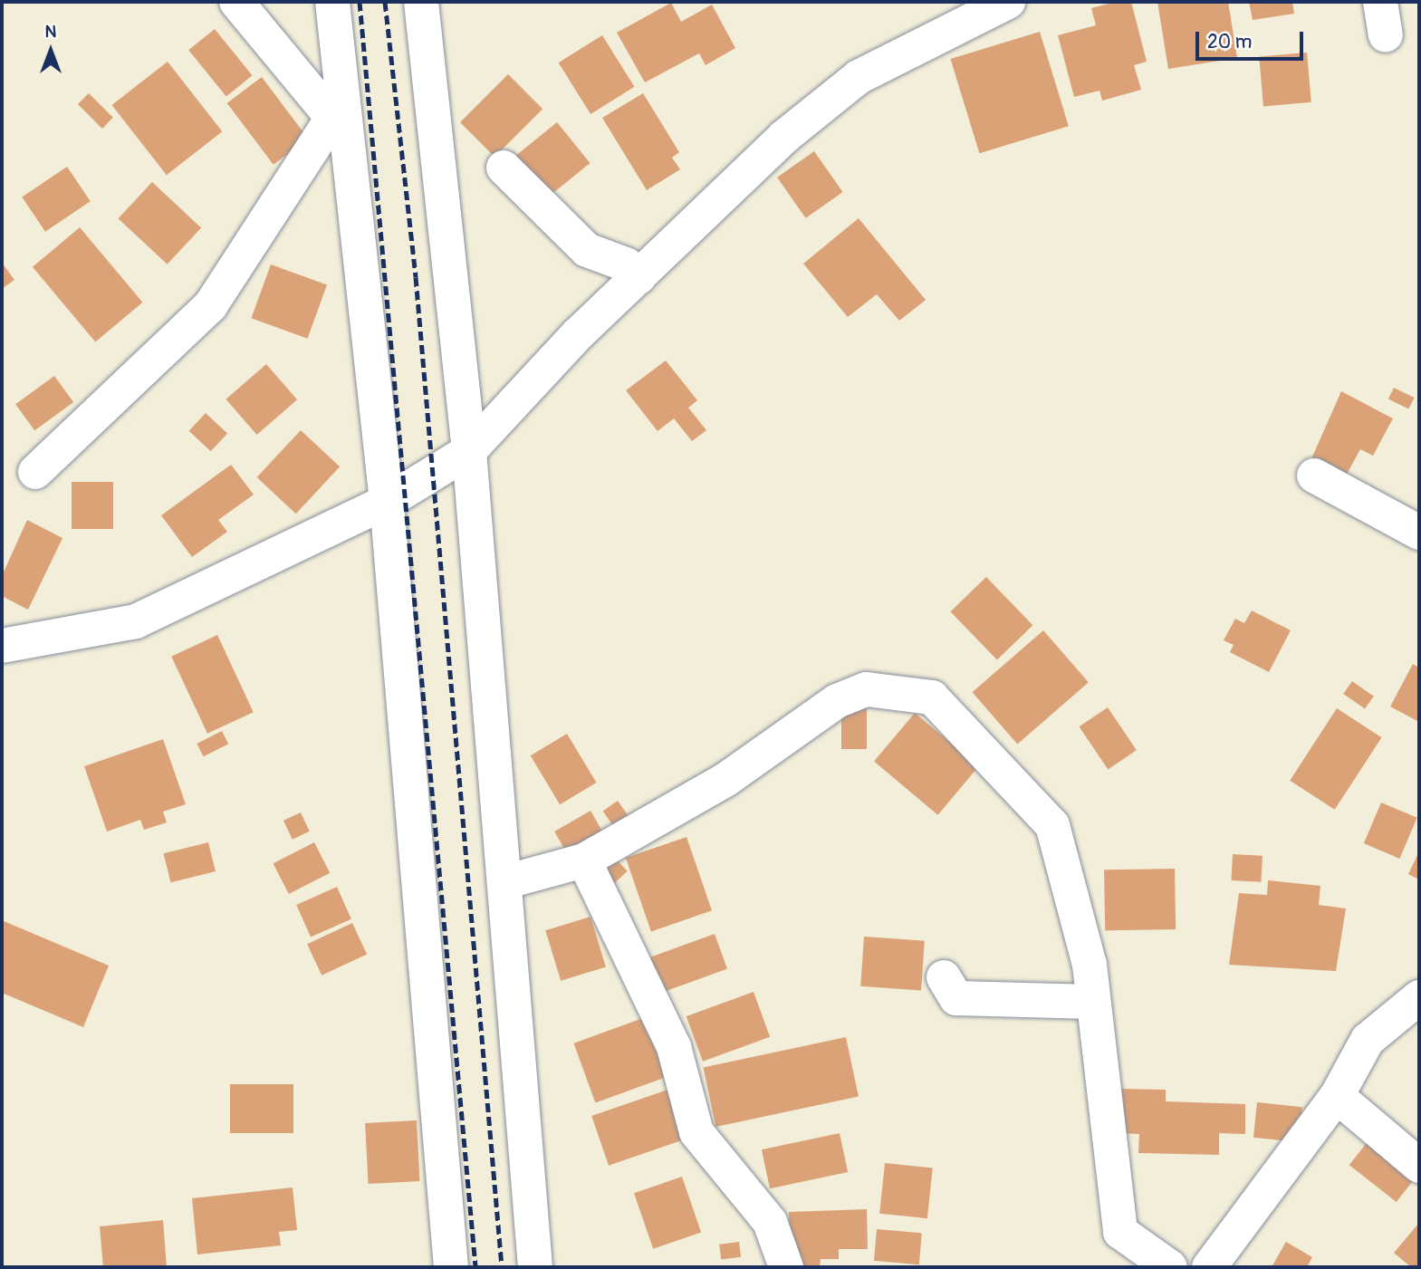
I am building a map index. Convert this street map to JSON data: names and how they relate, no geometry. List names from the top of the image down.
{
  "scale_bar": "20 m",
  "north": "top"
}
